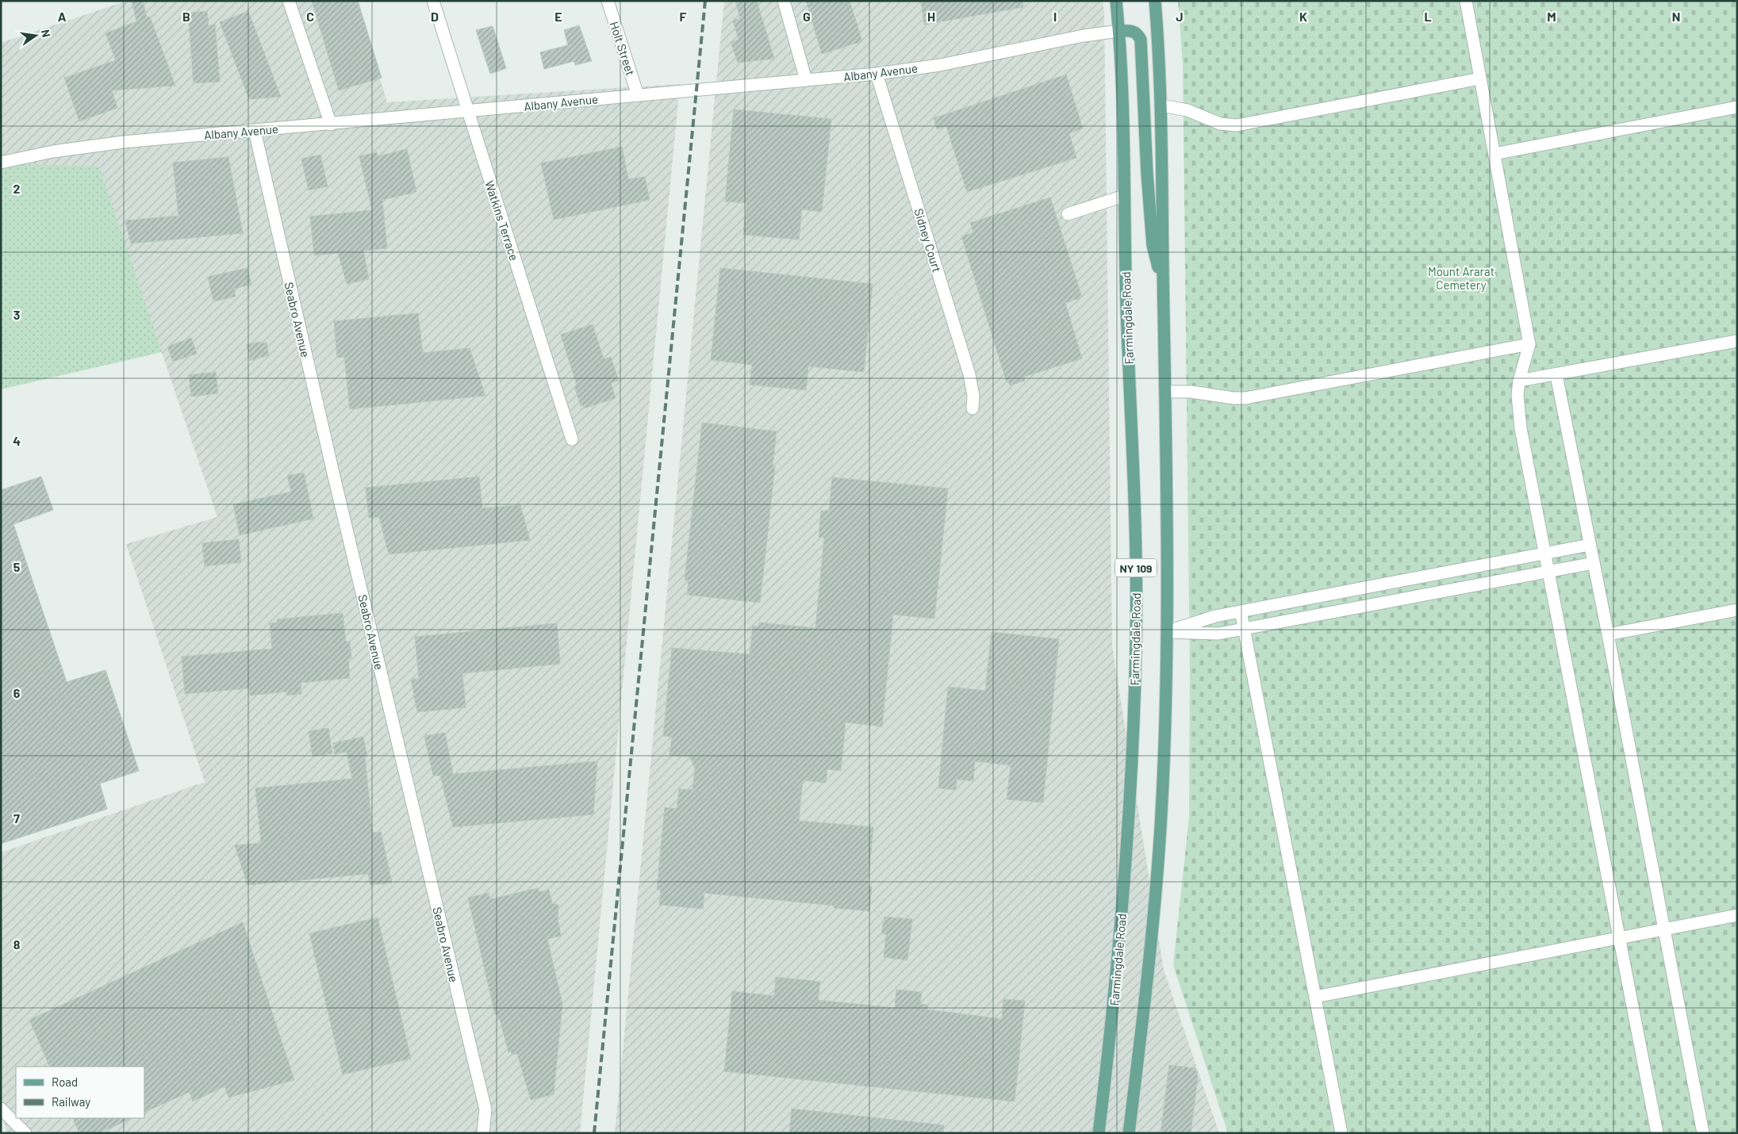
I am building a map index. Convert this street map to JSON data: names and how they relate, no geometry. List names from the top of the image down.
{
  "streets": {
    "main road": ["Farmingdale Road", "NY 109"],
    "street": [
      "Holt Street",
      "Albany Avenue",
      "Watkins Terrace",
      "Sidney Court",
      "Seabro Avenue"
    ]
  },
  "crossings": [
    ["Holt Street", "Albany Avenue"],
    ["Albany Avenue", "Watkins Terrace"],
    ["Albany Avenue", "Sidney Court"],
    ["Albany Avenue", "Farmingdale Road"],
    ["Albany Avenue", "Seabro Avenue"]
  ],
  "parks": ["Mount Ararat Cemetery"],
  "legend": ["Road", "Railway"],
  "north": "right",
  "grid": {
    "columns": [
      "A",
      "B",
      "C",
      "D",
      "E",
      "F",
      "G",
      "H",
      "I",
      "J",
      "K",
      "L",
      "M",
      "N"
    ],
    "rows": [
      "2",
      "3",
      "4",
      "5",
      "6",
      "7",
      "8"
    ]
  }
}
